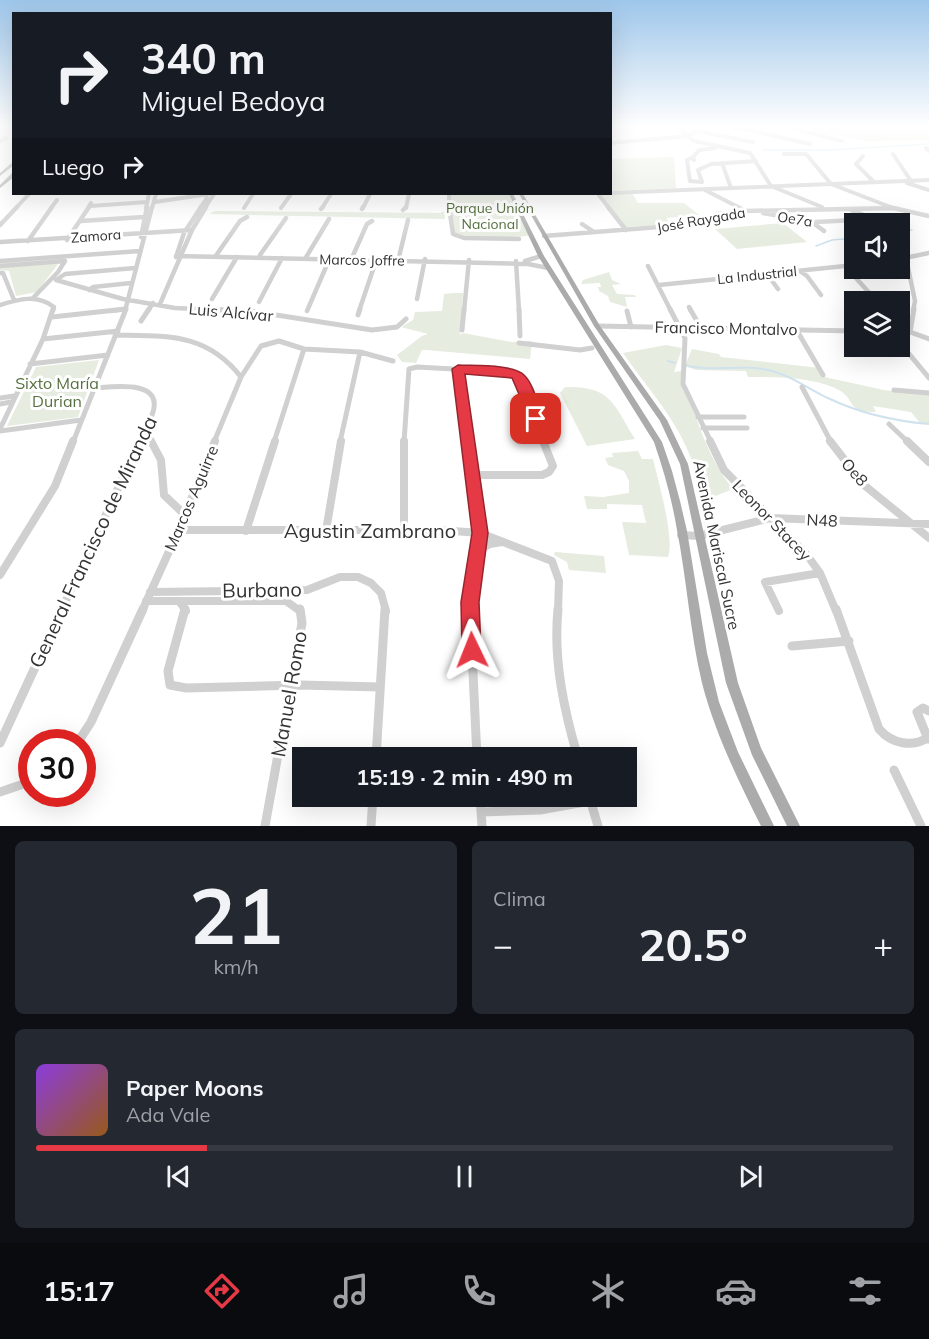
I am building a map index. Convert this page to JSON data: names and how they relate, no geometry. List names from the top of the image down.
{
  "streets": {
    "main road": ["Avenida Mariscal Sucre"],
    "street": [
      "Oe7a",
      "José Raygada",
      "Zamora",
      "Marcos Joffre",
      "La Industrial",
      "Luis Alcívar",
      "Francisco Montalvo",
      "Oe8",
      "Marcos Aguirre",
      "Leonor Stacey",
      "N48",
      "Agustin Zambrano",
      "General Francisco de Miranda",
      "Burbano",
      "Manuel Romo"
    ]
  },
  "crossings": [
    ["Oe7a", "José Raygada"],
    ["José Raygada", "Avenida Mariscal Sucre"],
    ["Marcos Joffre", "Avenida Mariscal Sucre"],
    ["La Industrial", "Leonor Stacey"],
    ["Francisco Montalvo", "Leonor Stacey"],
    ["Francisco Montalvo", "Avenida Mariscal Sucre"],
    ["Oe8", "N48"],
    ["Marcos Aguirre", "Agustin Zambrano"],
    ["Marcos Aguirre", "Burbano"],
    ["Marcos Aguirre", "Manuel Romo"],
    ["Leonor Stacey", "N48"],
    ["N48", "Avenida Mariscal Sucre"]
  ],
  "parks": ["Parque Unión Nacional", "Sixto María Durian"],
  "page": {
    "turn": ["340 m", "Miguel Bedoya"],
    "then": "Luego",
    "limit": "30",
    "trip": "15:19 · 2 min · 490 m",
    "tile": [
      ["21", "km/h"],
      "Clima"
    ],
    "heat": ["−", "20.5°", "+"],
    "song": ["Paper Moons", "Ada Vale"],
    "tabs": "15:17"
  }
}
